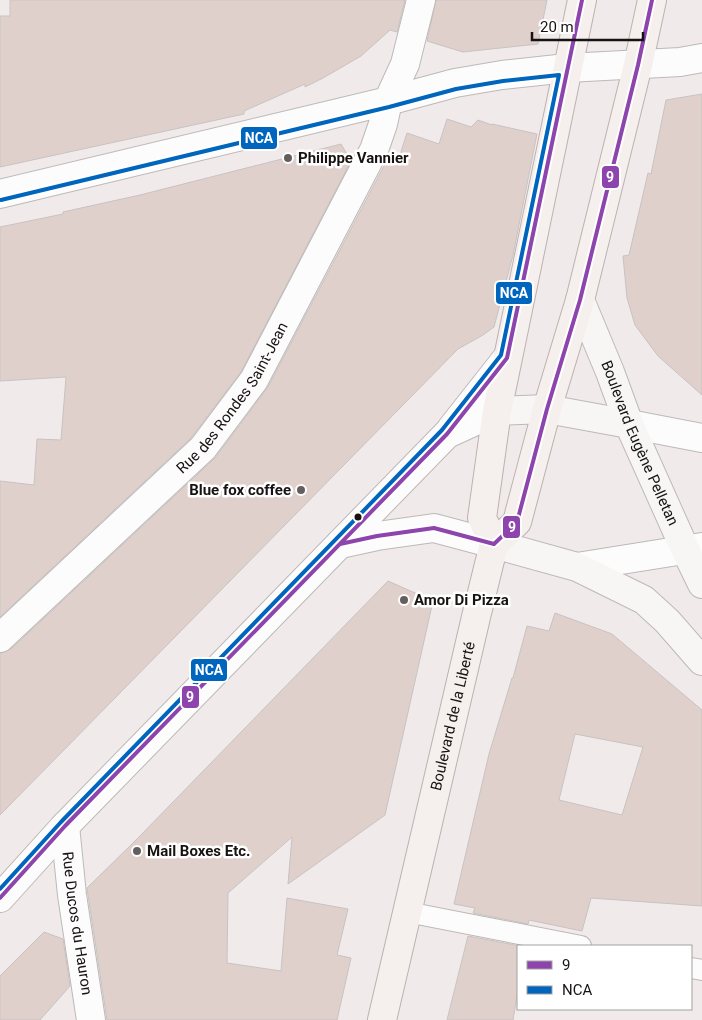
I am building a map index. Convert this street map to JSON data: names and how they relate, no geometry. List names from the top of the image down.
{
  "streets": {
    "main road": ["Boulevard Eugène Pelletan", "Boulevard de la Liberté"],
    "street": ["Rue des Rondes Saint-Jean", "Rue Ducos du Hauron"]
  },
  "places": [
    "Philippe Vannier",
    "Blue fox coffee",
    "Amor Di Pizza",
    "Mail Boxes Etc."
  ],
  "lines": ["transit line 9", "transit line NCA"],
  "legend": ["9", "NCA"],
  "scale_bar": "20 m"
}
